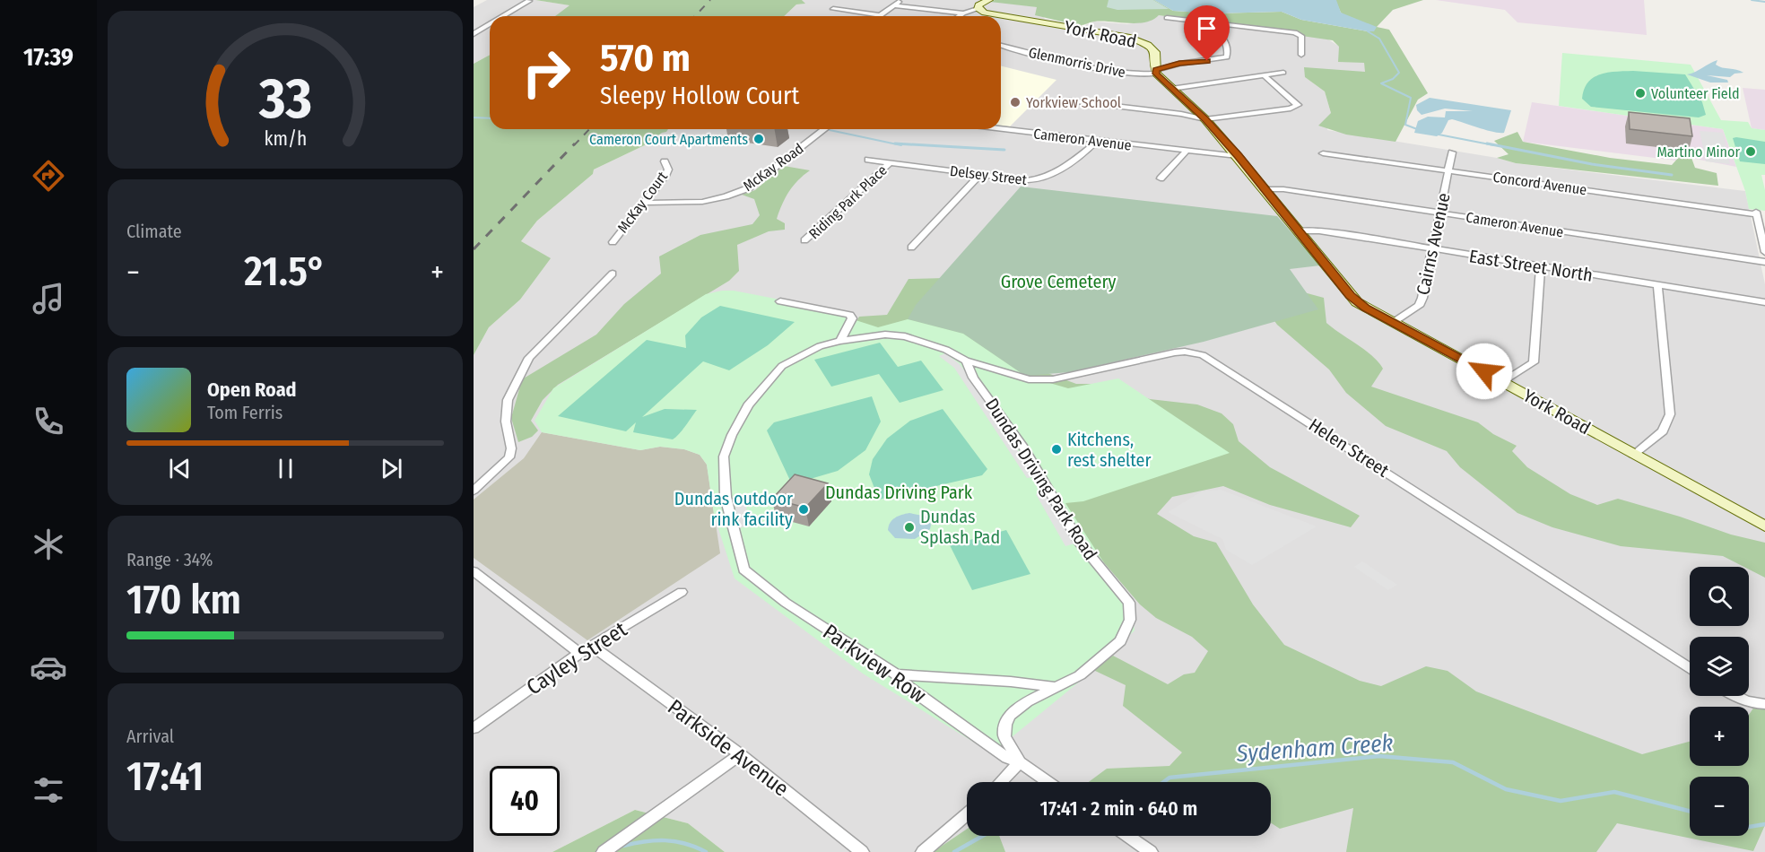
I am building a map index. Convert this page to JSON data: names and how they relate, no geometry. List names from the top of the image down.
{
  "streets": {
    "street": [
      "York Road",
      "Glenmorris Drive",
      "Cameron Avenue",
      "McKay Road",
      "Delsey Street",
      "Concord Avenue",
      "McKay Court",
      "Riding Park Place",
      "Cairns Avenue",
      "East Street North",
      "Helen Street",
      "Dundas Driving Park Road",
      "Cayley Street",
      "Parkview Row",
      "Parkside Avenue"
    ]
  },
  "crossings": [
    ["York Road", "Glenmorris Drive"],
    ["York Road", "Cameron Avenue"],
    ["York Road", "Cairns Avenue"],
    ["York Road", "East Street North"],
    ["Cameron Avenue", "Delsey Street"],
    ["Cameron Avenue", "Cairns Avenue"],
    ["McKay Road", "McKay Court"],
    ["Delsey Street", "Riding Park Place"],
    ["Concord Avenue", "Cairns Avenue"],
    ["Cairns Avenue", "East Street North"],
    ["Helen Street", "Dundas Driving Park Road"],
    ["Dundas Driving Park Road", "Parkview Row"],
    ["Cayley Street", "Parkside Avenue"]
  ],
  "water": ["Sydenham Creek"],
  "parks": ["Grove Cemetery", "Dundas Driving Park"],
  "places": [
    "Volunteer Field",
    "Yorkview School",
    "Cameron Court Apartments",
    "Martino Minor",
    "Kitchens, rest shelter",
    "Dundas outdoor rink facility",
    "Dundas Splash Pad"
  ],
  "page": {
    "tabs": "17:39",
    "turn": ["570 m", "Sleepy Hollow Court"],
    "tile": [
      "Climate",
      ["Range · 34%", "170 km"],
      ["Arrival", "17:41"]
    ],
    "heat": ["−", "21.5°", "+"],
    "song": ["Open Road", "Tom Ferris"],
    "map_buttons": ["+", "−"],
    "limit": "40",
    "trip": "17:41 · 2 min · 640 m",
    "gauge": ["33", "km/h"]
  }
}
